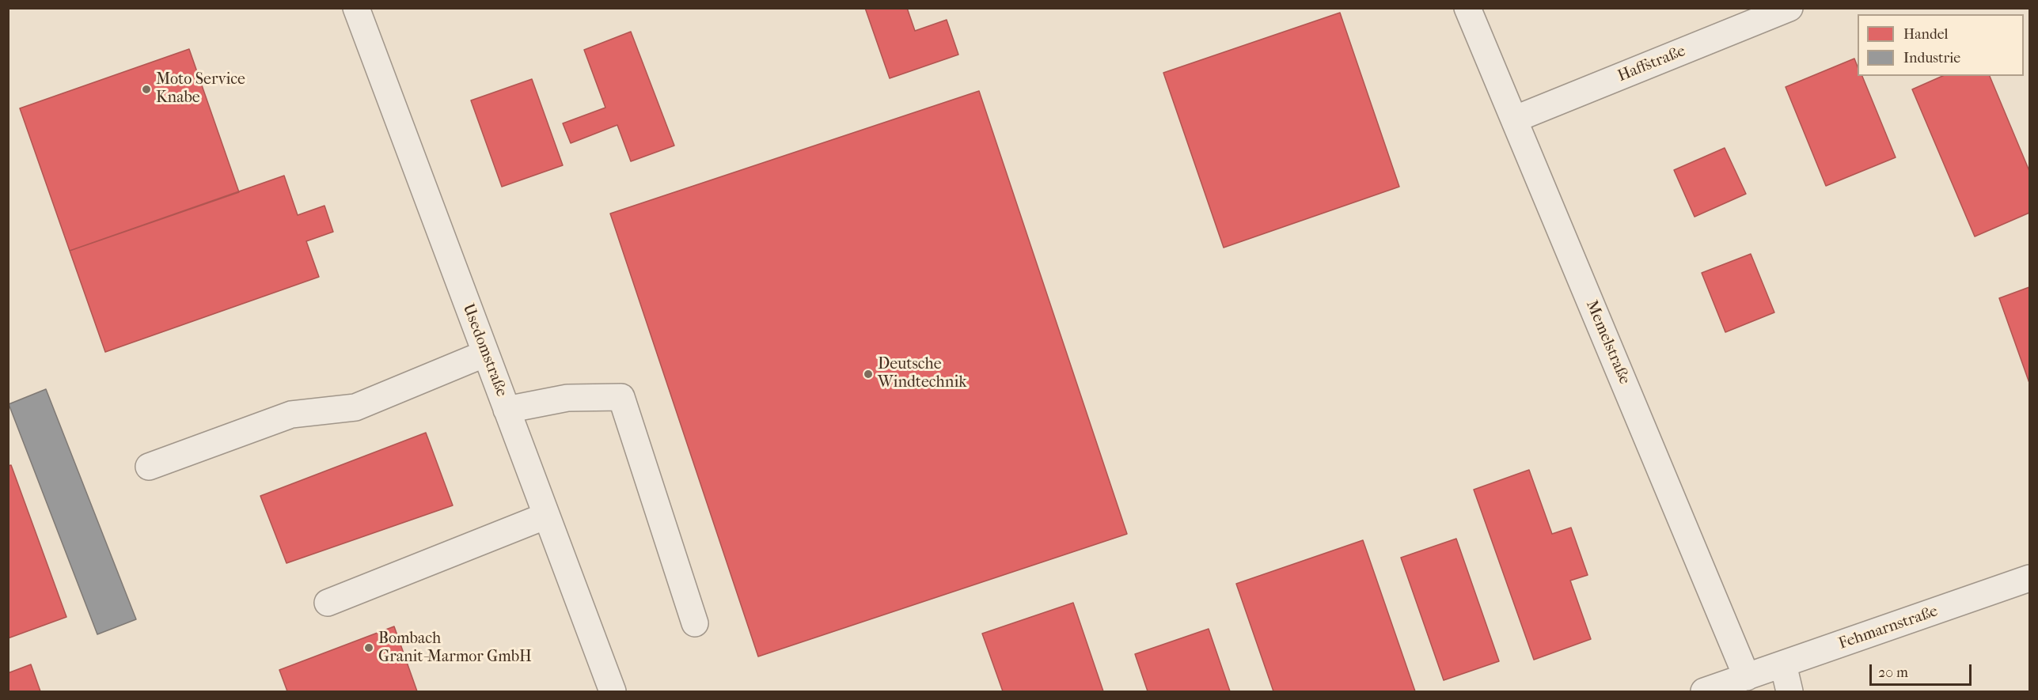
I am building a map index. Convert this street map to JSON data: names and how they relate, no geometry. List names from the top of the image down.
{
  "streets": {
    "street": [
      "Haffstraße",
      "Memelstraße",
      "Usedomstraße",
      "Fehmarnstraße"
    ]
  },
  "crossings": [
    ["Haffstraße", "Memelstraße"],
    ["Memelstraße", "Fehmarnstraße"]
  ],
  "places": ["Moto Service Knabe", "Deutsche Windtechnik", "Bombach Granit-Marmor GmbH"],
  "legend": ["Handel", "Industrie"],
  "scale_bar": "20 m"
}
